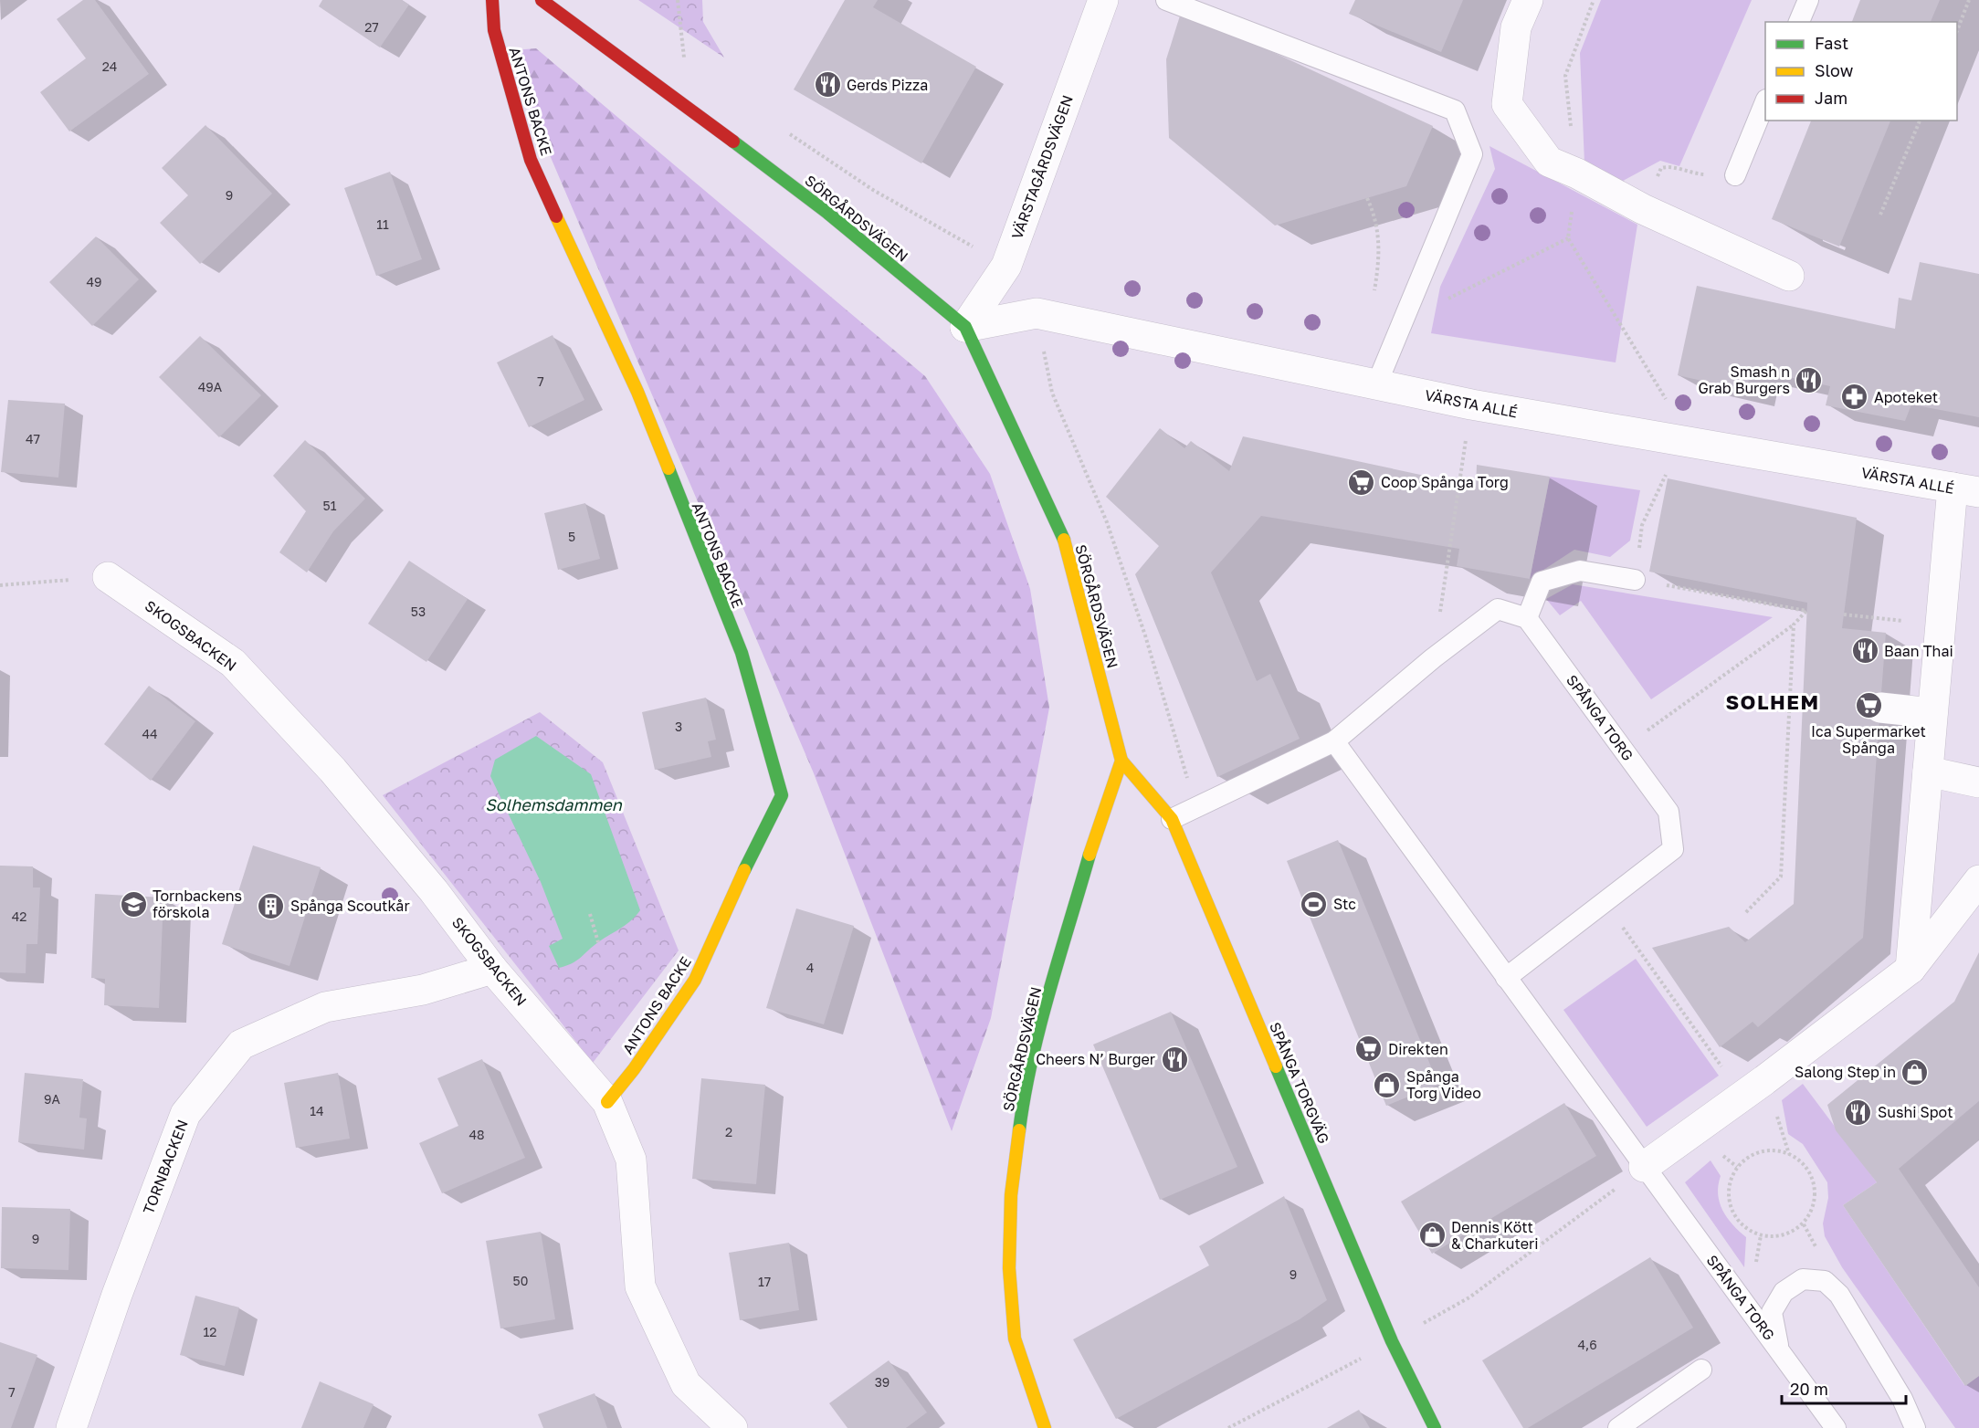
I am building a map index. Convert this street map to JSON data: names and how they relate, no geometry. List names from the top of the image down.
{
  "streets": {
    "street": [
      "ANTONS BACKE",
      "VÄRSTAGÅRDSVÄGEN",
      "SÖRGÅRDSVÄGEN",
      "VÄRSTA ALLÉ",
      "SKOGSBACKEN",
      "SPÅNGA TORGVÄG",
      "TORNBACKEN"
    ],
    "lane": ["SPÅNGA TORG"]
  },
  "crossings": [
    ["ANTONS BACKE", "SKOGSBACKEN"],
    ["VÄRSTAGÅRDSVÄGEN", "SÖRGÅRDSVÄGEN"],
    ["VÄRSTAGÅRDSVÄGEN", "VÄRSTA ALLÉ"],
    ["SÖRGÅRDSVÄGEN", "VÄRSTA ALLÉ"],
    ["SÖRGÅRDSVÄGEN", "SPÅNGA TORGVÄG"],
    ["SKOGSBACKEN", "TORNBACKEN"]
  ],
  "districts": ["SOLHEM"],
  "water": ["Solhemsdammen"],
  "places": {
    "restaurant": [
      "Gerds Pizza",
      "Smash n Grab Burgers",
      "Baan Thai",
      "Cheers N’ Burger",
      "Sushi Spot"
    ],
    "pharmacy": ["Apoteket"],
    "supermarket": ["Coop Spånga Torg", "Ica Supermarket Spånga", "Direkten"],
    "school or university": ["Tornbackens förskola"],
    "sports": ["Stc"],
    "building": ["Spånga Scoutkår"],
    "shop": ["Salong Step in", "Spånga Torg Video", "Dennis Kött & Charkuteri"]
  },
  "house_numbers": [
    "27",
    "24",
    "9",
    "11",
    "49",
    "7",
    "49A",
    "47",
    "51",
    "5",
    "53",
    "3",
    "44",
    "42",
    "4",
    "9A",
    "14",
    "2",
    "48",
    "9",
    "9",
    "50",
    "17",
    "12",
    "4,6",
    "39",
    "7"
  ],
  "legend": ["Fast", "Slow", "Jam"],
  "scale_bar": "20 m"
}
